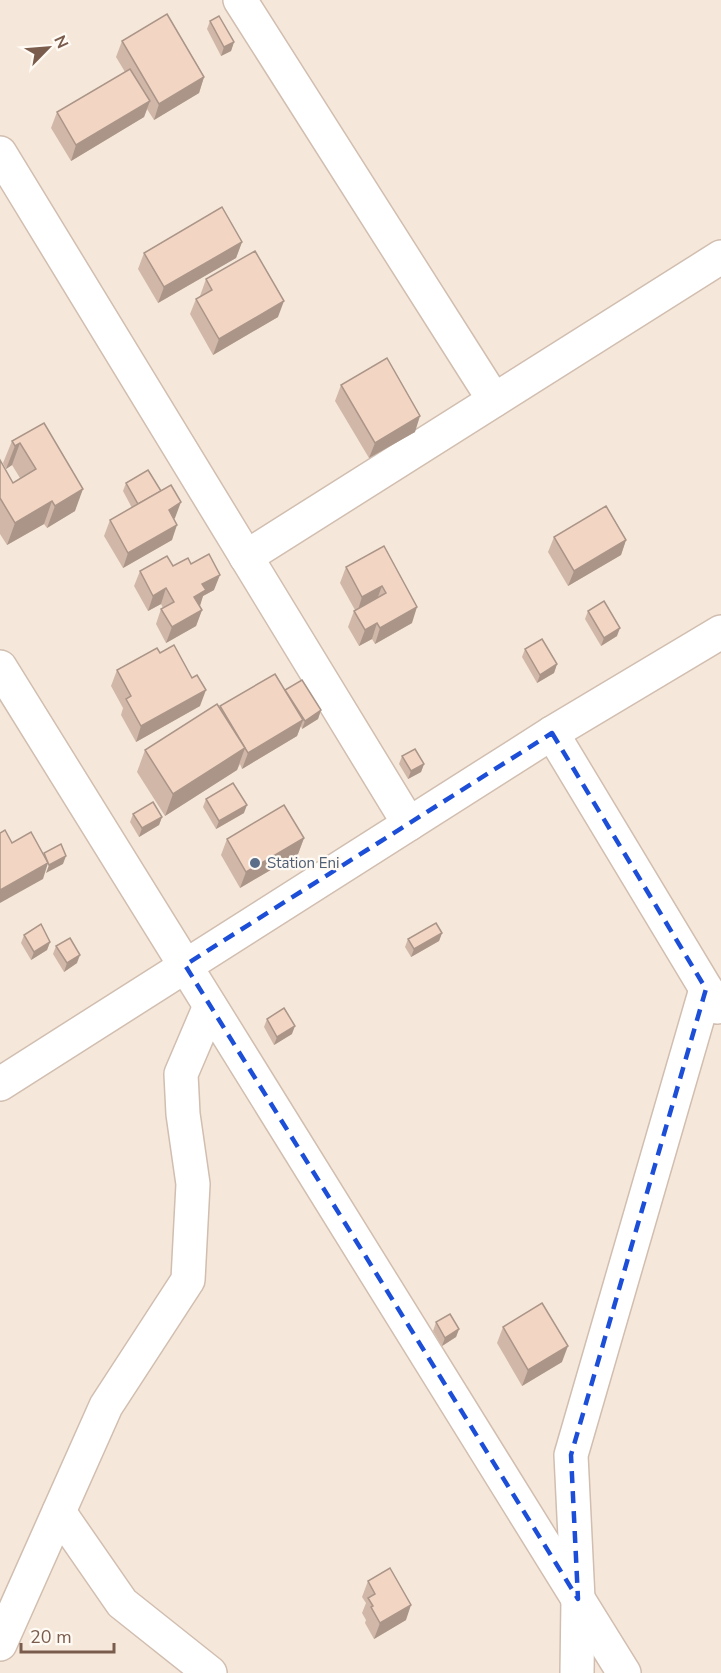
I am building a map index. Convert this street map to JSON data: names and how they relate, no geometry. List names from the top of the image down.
{
  "places": ["Station Eni"],
  "scale_bar": "20 m",
  "north": "top right"
}
